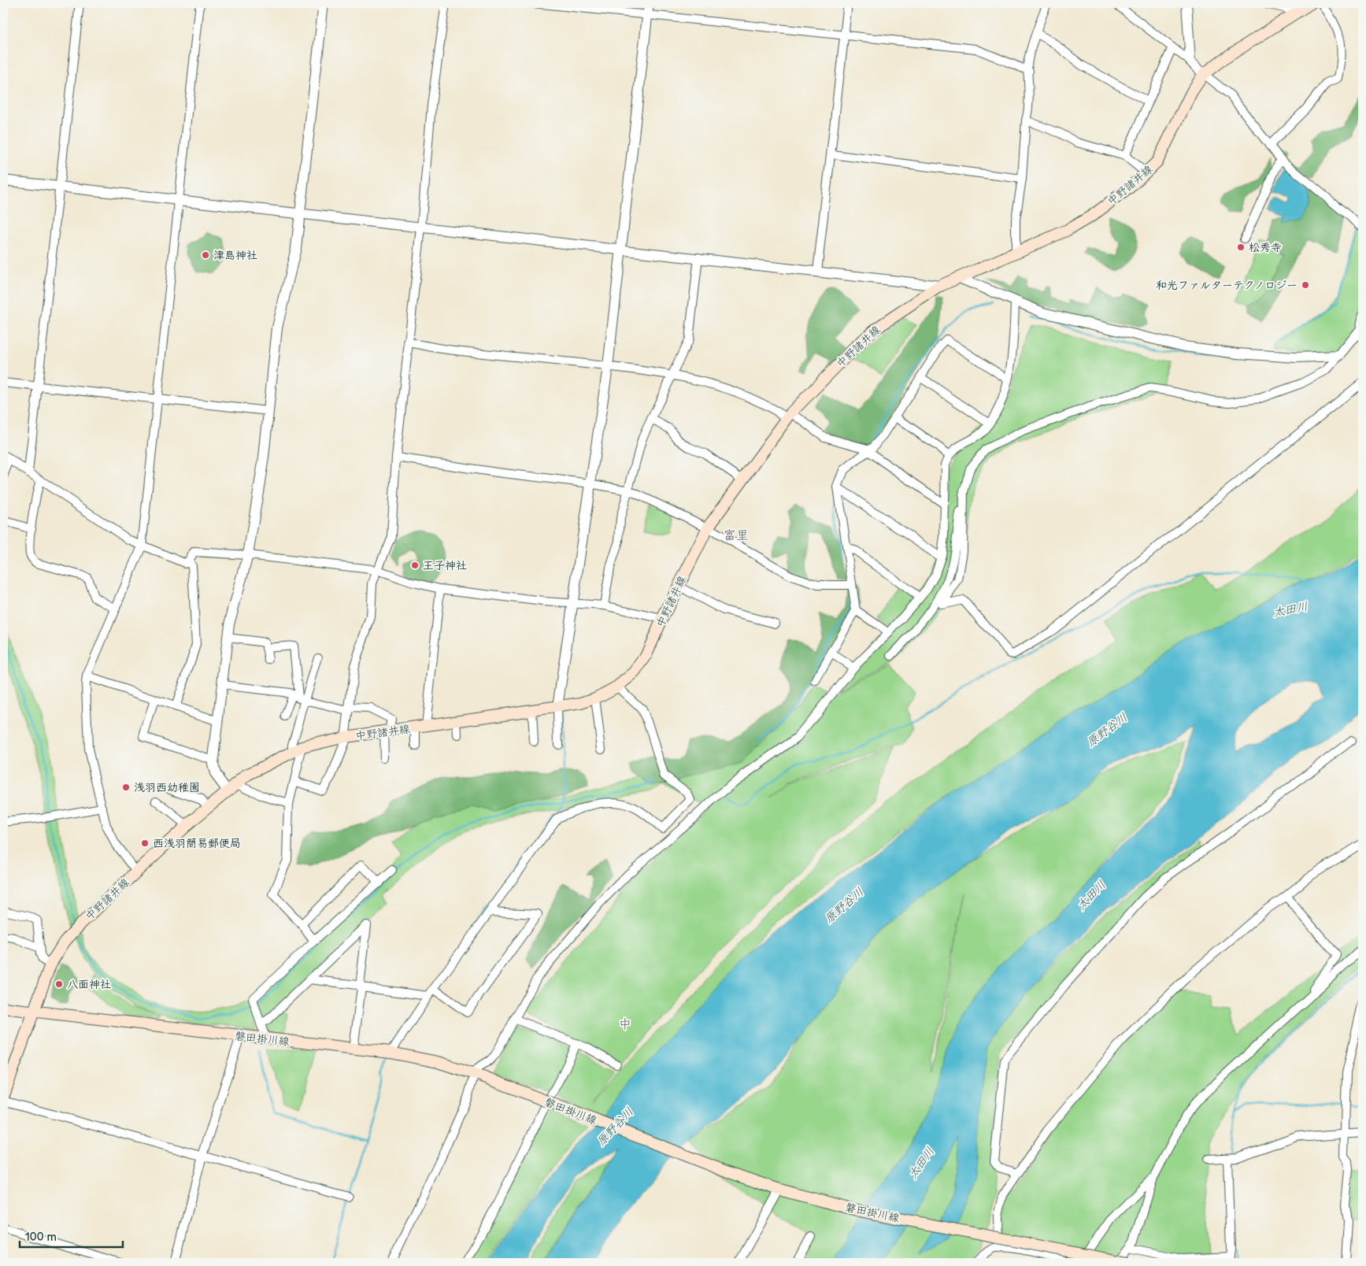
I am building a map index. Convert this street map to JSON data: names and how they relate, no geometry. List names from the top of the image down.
{
  "streets": {
    "main road": ["中野諸井線", "磐田掛川線"]
  },
  "crossings": [
    ["中野諸井線", "磐田掛川線"]
  ],
  "districts": ["富里", "中"],
  "water": ["太田川", "原野谷川"],
  "places": [
    "松秀寺",
    "津島神社",
    "和光ファルターテクノロジー",
    "王子神社",
    "浅羽西幼稚園",
    "西浅羽簡易郵便局",
    "八面神社"
  ],
  "scale_bar": "100 m"
}
